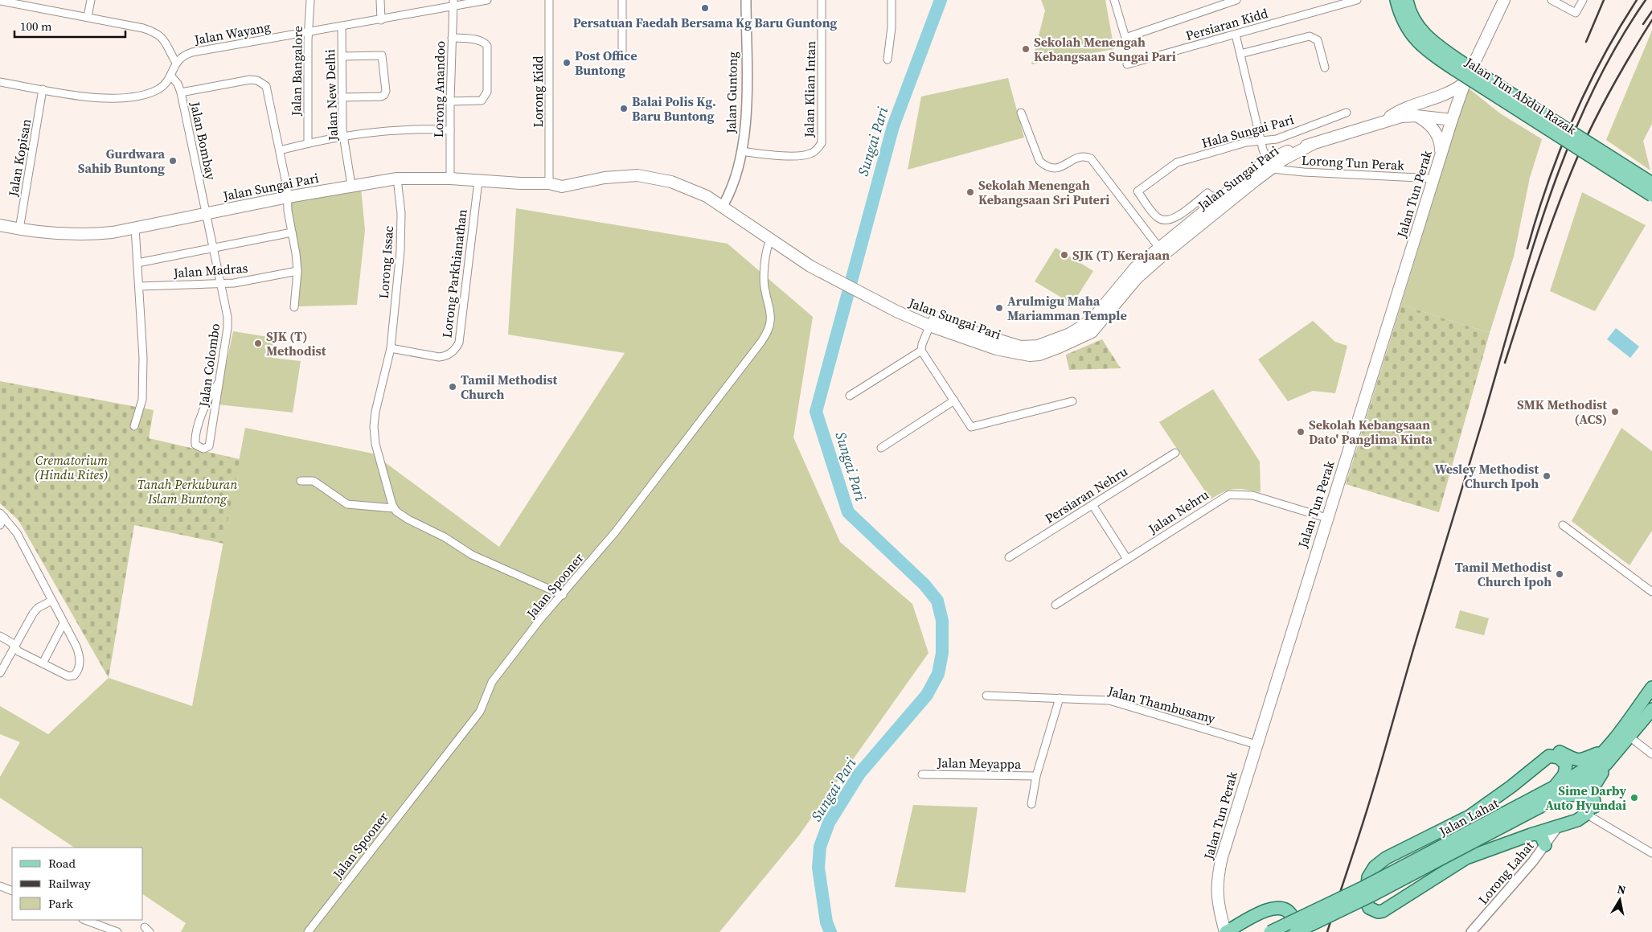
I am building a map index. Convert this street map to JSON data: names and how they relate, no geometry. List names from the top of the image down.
{
  "streets": {
    "main road": [
      "Jalan Tun Abdul Razak",
      "Jalan Sungai Pari",
      "Jalan Tun Perak",
      "Jalan Lahat"
    ],
    "street": [
      "Persiaran Kidd",
      "Jalan Wayang",
      "Jalan Bangalore",
      "Lorong Anandoo",
      "Jalan Klian Intan",
      "Lorong Kidd",
      "Jalan Guntong",
      "Jalan New Delhi",
      "Hala Sungai Pari",
      "Jalan Bombay",
      "Jalan Kopisan",
      "Lorong Tun Perak",
      "Lorong Issac",
      "Jalan Madras",
      "Lorong Parkhianathan",
      "Jalan Colombo",
      "Persiaran Nehru",
      "Jalan Nehru",
      "Jalan Spooner",
      "Jalan Thambusamy",
      "Jalan Meyappa",
      "Lorong Lahat"
    ]
  },
  "crossings": [
    ["Jalan Wayang", "Jalan Bangalore"],
    ["Jalan Wayang", "Lorong Anandoo"],
    ["Jalan Wayang", "Jalan New Delhi"],
    ["Lorong Anandoo", "Jalan Sungai Pari"],
    ["Jalan Klian Intan", "Jalan Guntong"],
    ["Lorong Kidd", "Jalan Sungai Pari"],
    ["Jalan Guntong", "Jalan Sungai Pari"],
    ["Jalan New Delhi", "Jalan Sungai Pari"],
    ["Jalan Bombay", "Jalan Sungai Pari"],
    ["Jalan Bombay", "Jalan Colombo"],
    ["Jalan Kopisan", "Jalan Sungai Pari"],
    ["Lorong Tun Perak", "Jalan Sungai Pari"],
    ["Lorong Tun Perak", "Jalan Tun Perak"],
    ["Jalan Sungai Pari", "Jalan Tun Perak"],
    ["Jalan Sungai Pari", "Lorong Issac"],
    ["Jalan Sungai Pari", "Lorong Parkhianathan"],
    ["Jalan Sungai Pari", "Jalan Colombo"],
    ["Jalan Sungai Pari", "Jalan Spooner"],
    ["Jalan Tun Perak", "Jalan Nehru"],
    ["Jalan Tun Perak", "Jalan Thambusamy"],
    ["Lorong Issac", "Lorong Parkhianathan"],
    ["Jalan Madras", "Jalan Colombo"],
    ["Jalan Thambusamy", "Jalan Meyappa"]
  ],
  "water": ["Sungai Pari"],
  "parks": ["Crematorium (Hindu Rites)", "Tanah Perkuburan Islam Buntong"],
  "places": [
    "Persatuan Faedah Bersama Kg Baru Guntong",
    "Sekolah Menengah Kebangsaan Sungai Pari",
    "Post Office Buntong",
    "Balai Polis Kg. Baru Buntong",
    "Gurdwara Sahib Buntong",
    "Sekolah Menengah Kebangsaan Sri Puteri",
    "SJK (T) Kerajaan",
    "Arulmigu Maha Mariamman Temple",
    "SJK (T) Methodist",
    "Tamil Methodist Church",
    "SMK Methodist (ACS)",
    "Sekolah Kebangsaan Dato' Panglima Kinta",
    "Wesley Methodist Church Ipoh",
    "Tamil Methodist Church Ipoh",
    "Sime Darby Auto Hyundai"
  ],
  "legend": ["Road", "Railway", "Park"],
  "scale_bar": "100 m",
  "north": "top"
}
